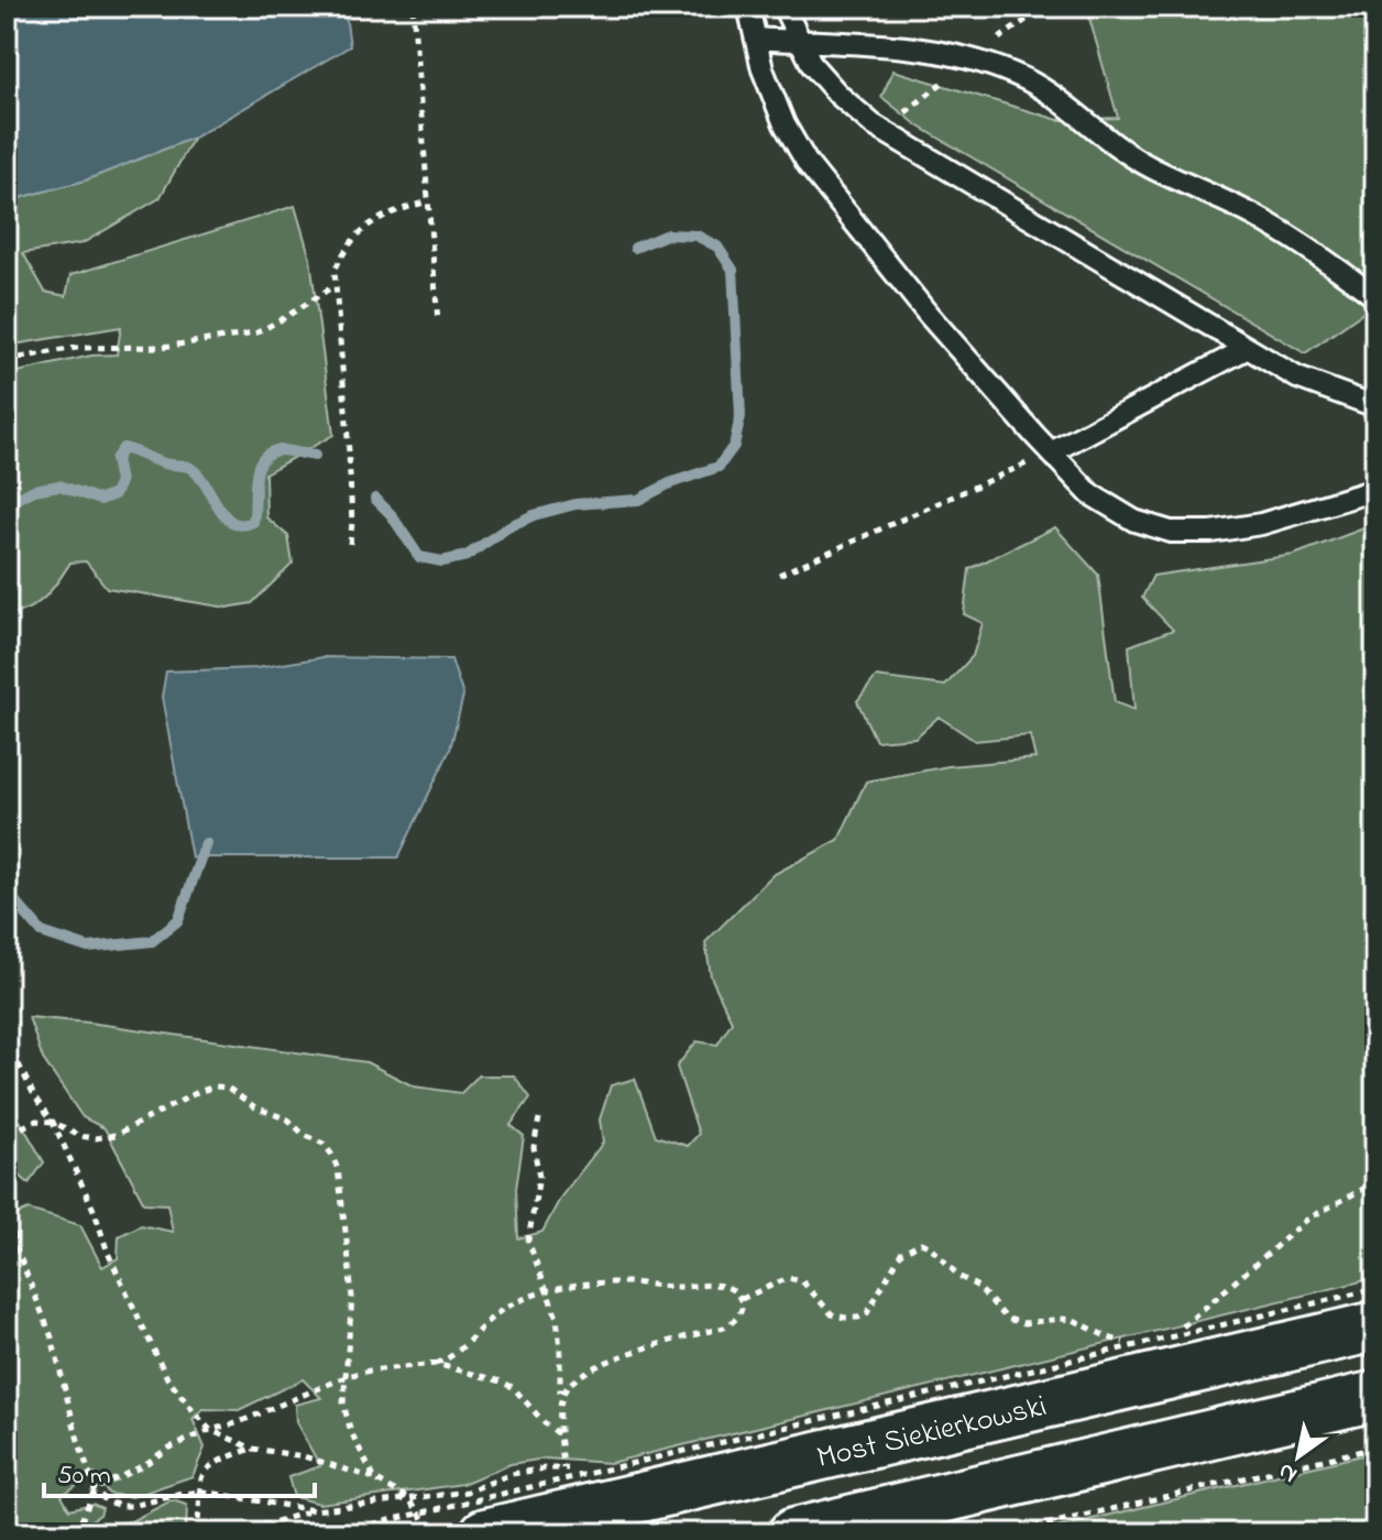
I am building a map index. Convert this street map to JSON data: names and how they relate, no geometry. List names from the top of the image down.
{
  "streets": {
    "main road": ["Most Siekierkowski"]
  },
  "scale_bar": "50 m",
  "north": "bottom left"
}
